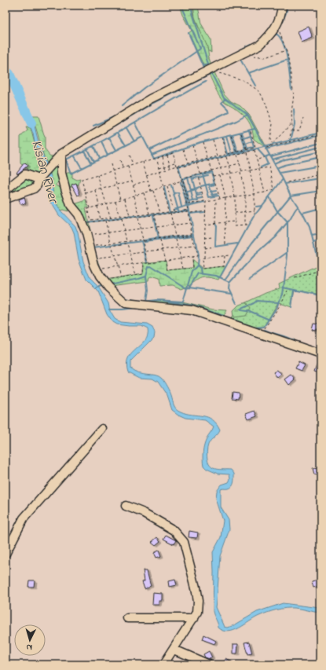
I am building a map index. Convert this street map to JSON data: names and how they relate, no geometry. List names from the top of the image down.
{
  "water": ["Kisian River"],
  "north": "bottom"
}
